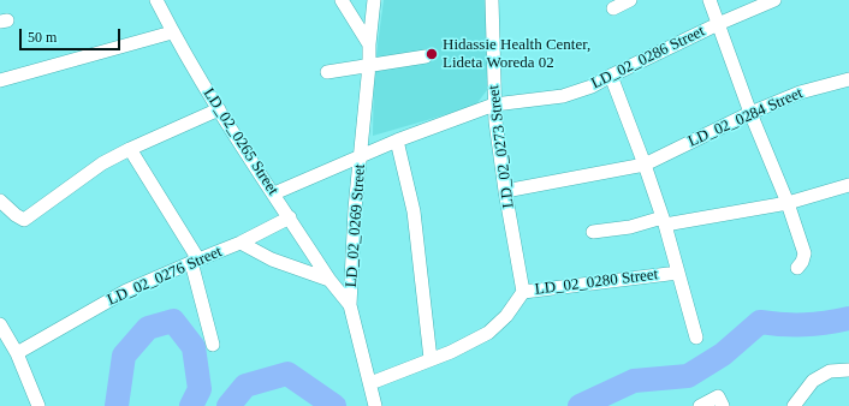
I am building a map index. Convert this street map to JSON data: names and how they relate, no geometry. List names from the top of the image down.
{
  "streets": {
    "street": [
      "LD_02_0286 Street",
      "LD_02_0284 Street",
      "LD_02_0265 Street",
      "LD_02_0273 Street",
      "LD_02_0269 Street",
      "LD_02_0276 Street",
      "LD_02_0280 Street"
    ]
  },
  "crossings": [
    ["LD_02_0286 Street", "LD_02_0265 Street"],
    ["LD_02_0286 Street", "LD_02_0273 Street"],
    ["LD_02_0286 Street", "LD_02_0269 Street"],
    ["LD_02_0284 Street", "LD_02_0273 Street"],
    ["LD_02_0265 Street", "LD_02_0269 Street"],
    ["LD_02_0265 Street", "LD_02_0276 Street"],
    ["LD_02_0273 Street", "LD_02_0280 Street"],
    ["LD_02_0269 Street", "LD_02_0280 Street"]
  ],
  "places": ["Hidassie Health Center, Lideta Woreda 02"],
  "scale_bar": "50 m"
}
